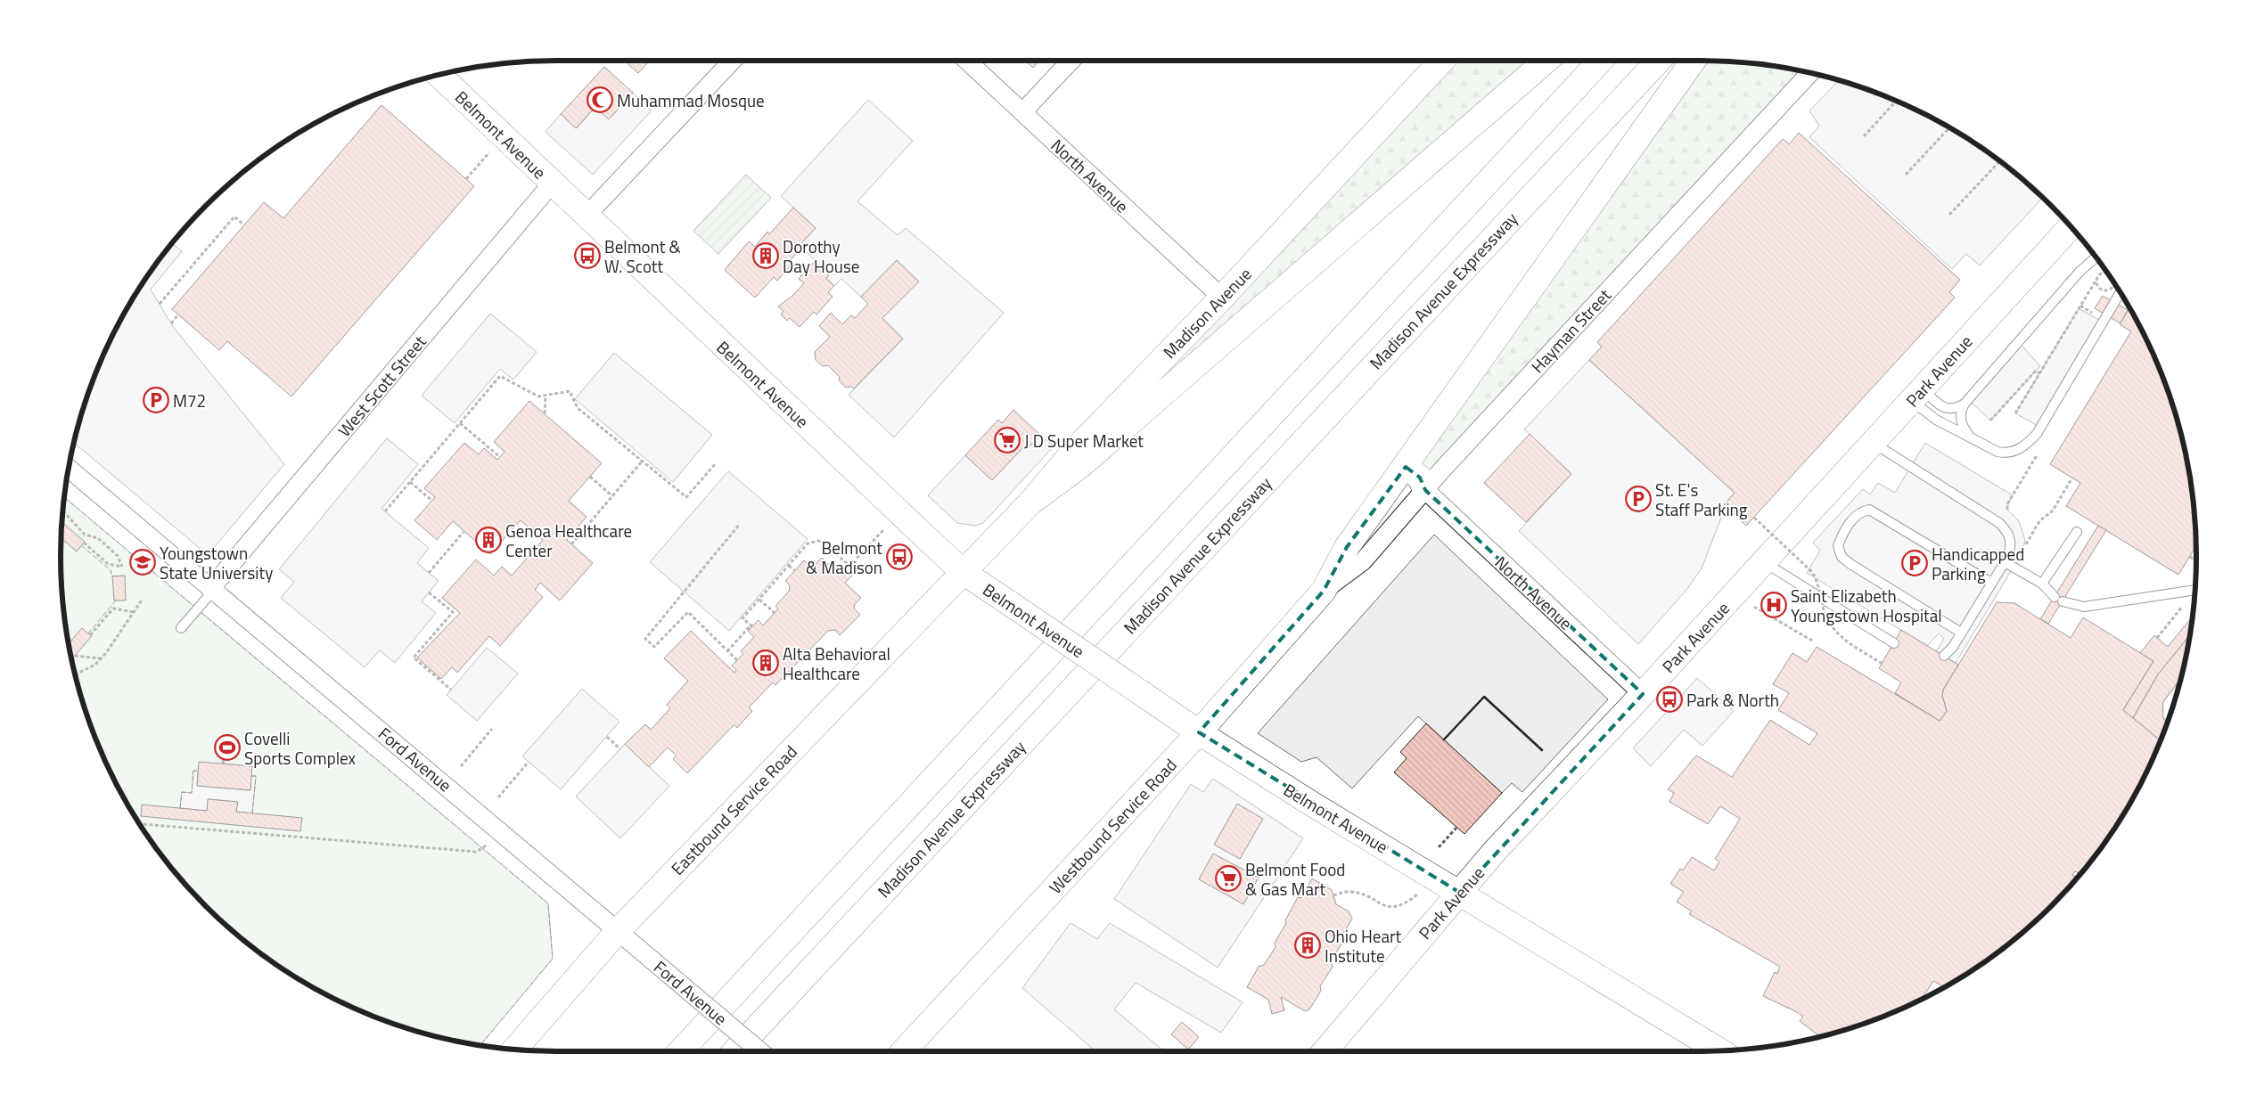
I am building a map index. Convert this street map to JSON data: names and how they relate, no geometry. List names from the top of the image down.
{
  "streets": {
    "main road": [
      "Belmont Avenue",
      "Madison Avenue Expressway",
      "Madison Avenue",
      "Park Avenue",
      "Eastbound Service Road",
      "Westbound Service Road"
    ],
    "street": [
      "North Avenue",
      "Hayman Street",
      "West Scott Street",
      "Ford Avenue"
    ]
  },
  "crossings": [
    ["Belmont Avenue", "Madison Avenue"],
    ["Belmont Avenue", "Park Avenue"],
    ["Belmont Avenue", "West Scott Street"],
    ["Belmont Avenue", "Eastbound Service Road"],
    ["Belmont Avenue", "Westbound Service Road"],
    ["North Avenue", "Madison Avenue"],
    ["North Avenue", "Hayman Street"],
    ["North Avenue", "Park Avenue"],
    ["Madison Avenue", "Eastbound Service Road"],
    ["Hayman Street", "Westbound Service Road"],
    ["West Scott Street", "Ford Avenue"],
    ["Ford Avenue", "Eastbound Service Road"]
  ],
  "places": {
    "mosque": ["Muhammad Mosque"],
    "bus stop": ["Belmont & W. Scott", "Belmont & Madison", "Park & North"],
    "building": [
      "Dorothy Day House",
      "Genoa Healthcare Center",
      "Alta Behavioral Healthcare",
      "Ohio Heart Institute"
    ],
    "parking": ["M72", "St. E's Staff Parking", "Handicapped Parking"],
    "supermarket": ["J D Super Market", "Belmont Food & Gas Mart"],
    "school or university": ["Youngstown State University"],
    "hospital": ["Saint Elizabeth Youngstown Hospital"],
    "sports": ["Covelli Sports Complex"]
  }
}
